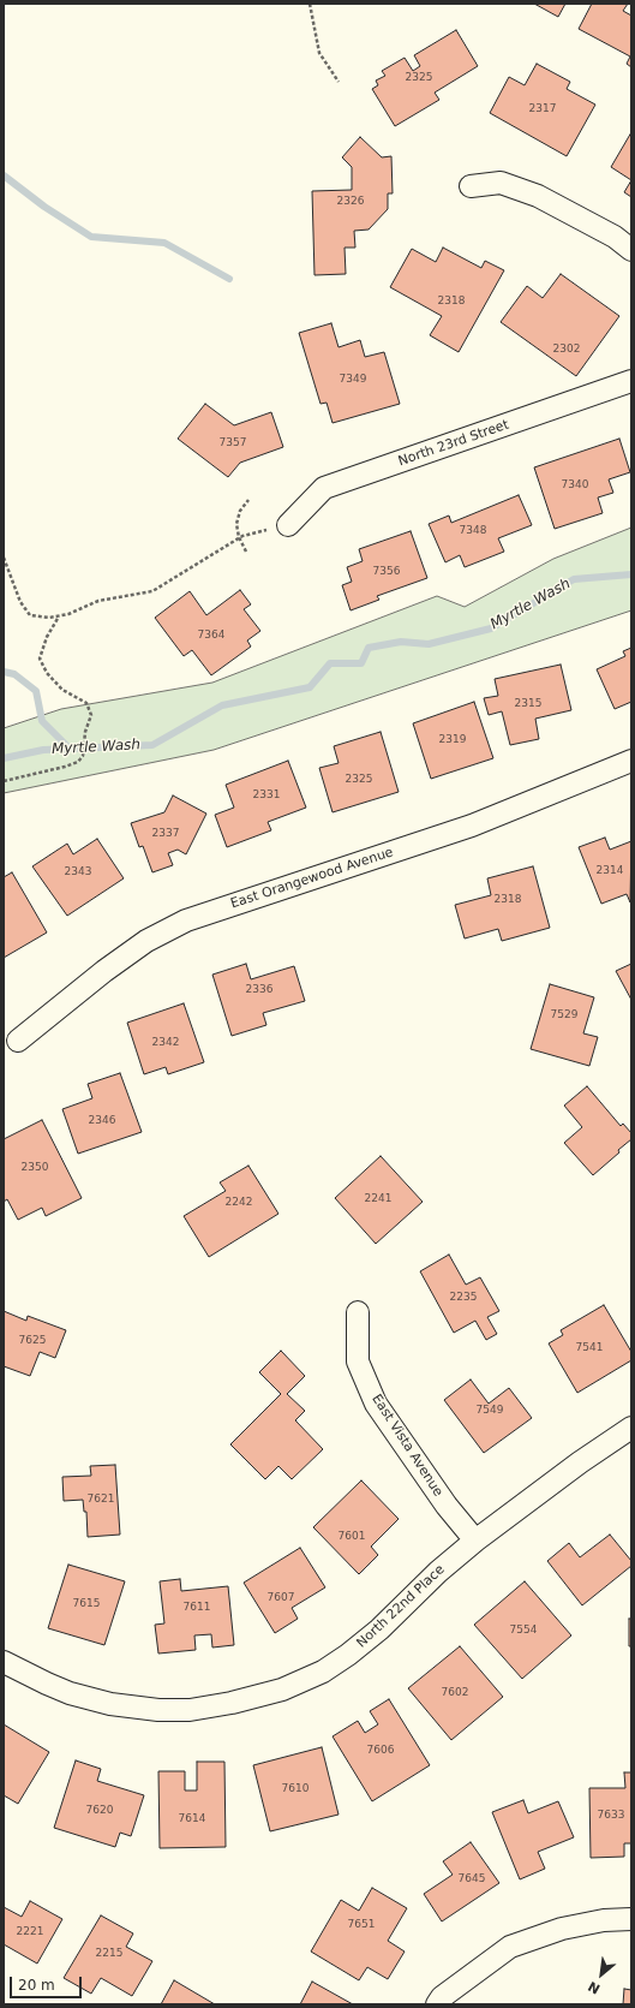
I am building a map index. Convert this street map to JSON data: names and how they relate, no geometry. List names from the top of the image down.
{
  "streets": {
    "street": [
      "North 23rd Street",
      "East Orangewood Avenue",
      "East Vista Avenue",
      "North 22nd Place"
    ]
  },
  "crossings": [
    ["East Vista Avenue", "North 22nd Place"]
  ],
  "water": ["Myrtle Wash"],
  "house_numbers": [
    "2325",
    "2317",
    "2326",
    "2318",
    "2302",
    "7349",
    "7357",
    "7340",
    "7348",
    "7356",
    "7364",
    "2315",
    "2319",
    "2325",
    "2331",
    "2337",
    "2314",
    "2343",
    "2318",
    "2336",
    "7529",
    "2342",
    "2346",
    "2350",
    "2241",
    "2242",
    "2235",
    "7625",
    "7541",
    "7549",
    "7621",
    "7601",
    "7607",
    "7615",
    "7611",
    "7554",
    "7602",
    "7606",
    "7610",
    "7620",
    "7633",
    "7614",
    "7645",
    "7651",
    "2221",
    "2215"
  ],
  "scale_bar": "20 m",
  "north": "bottom left"
}
